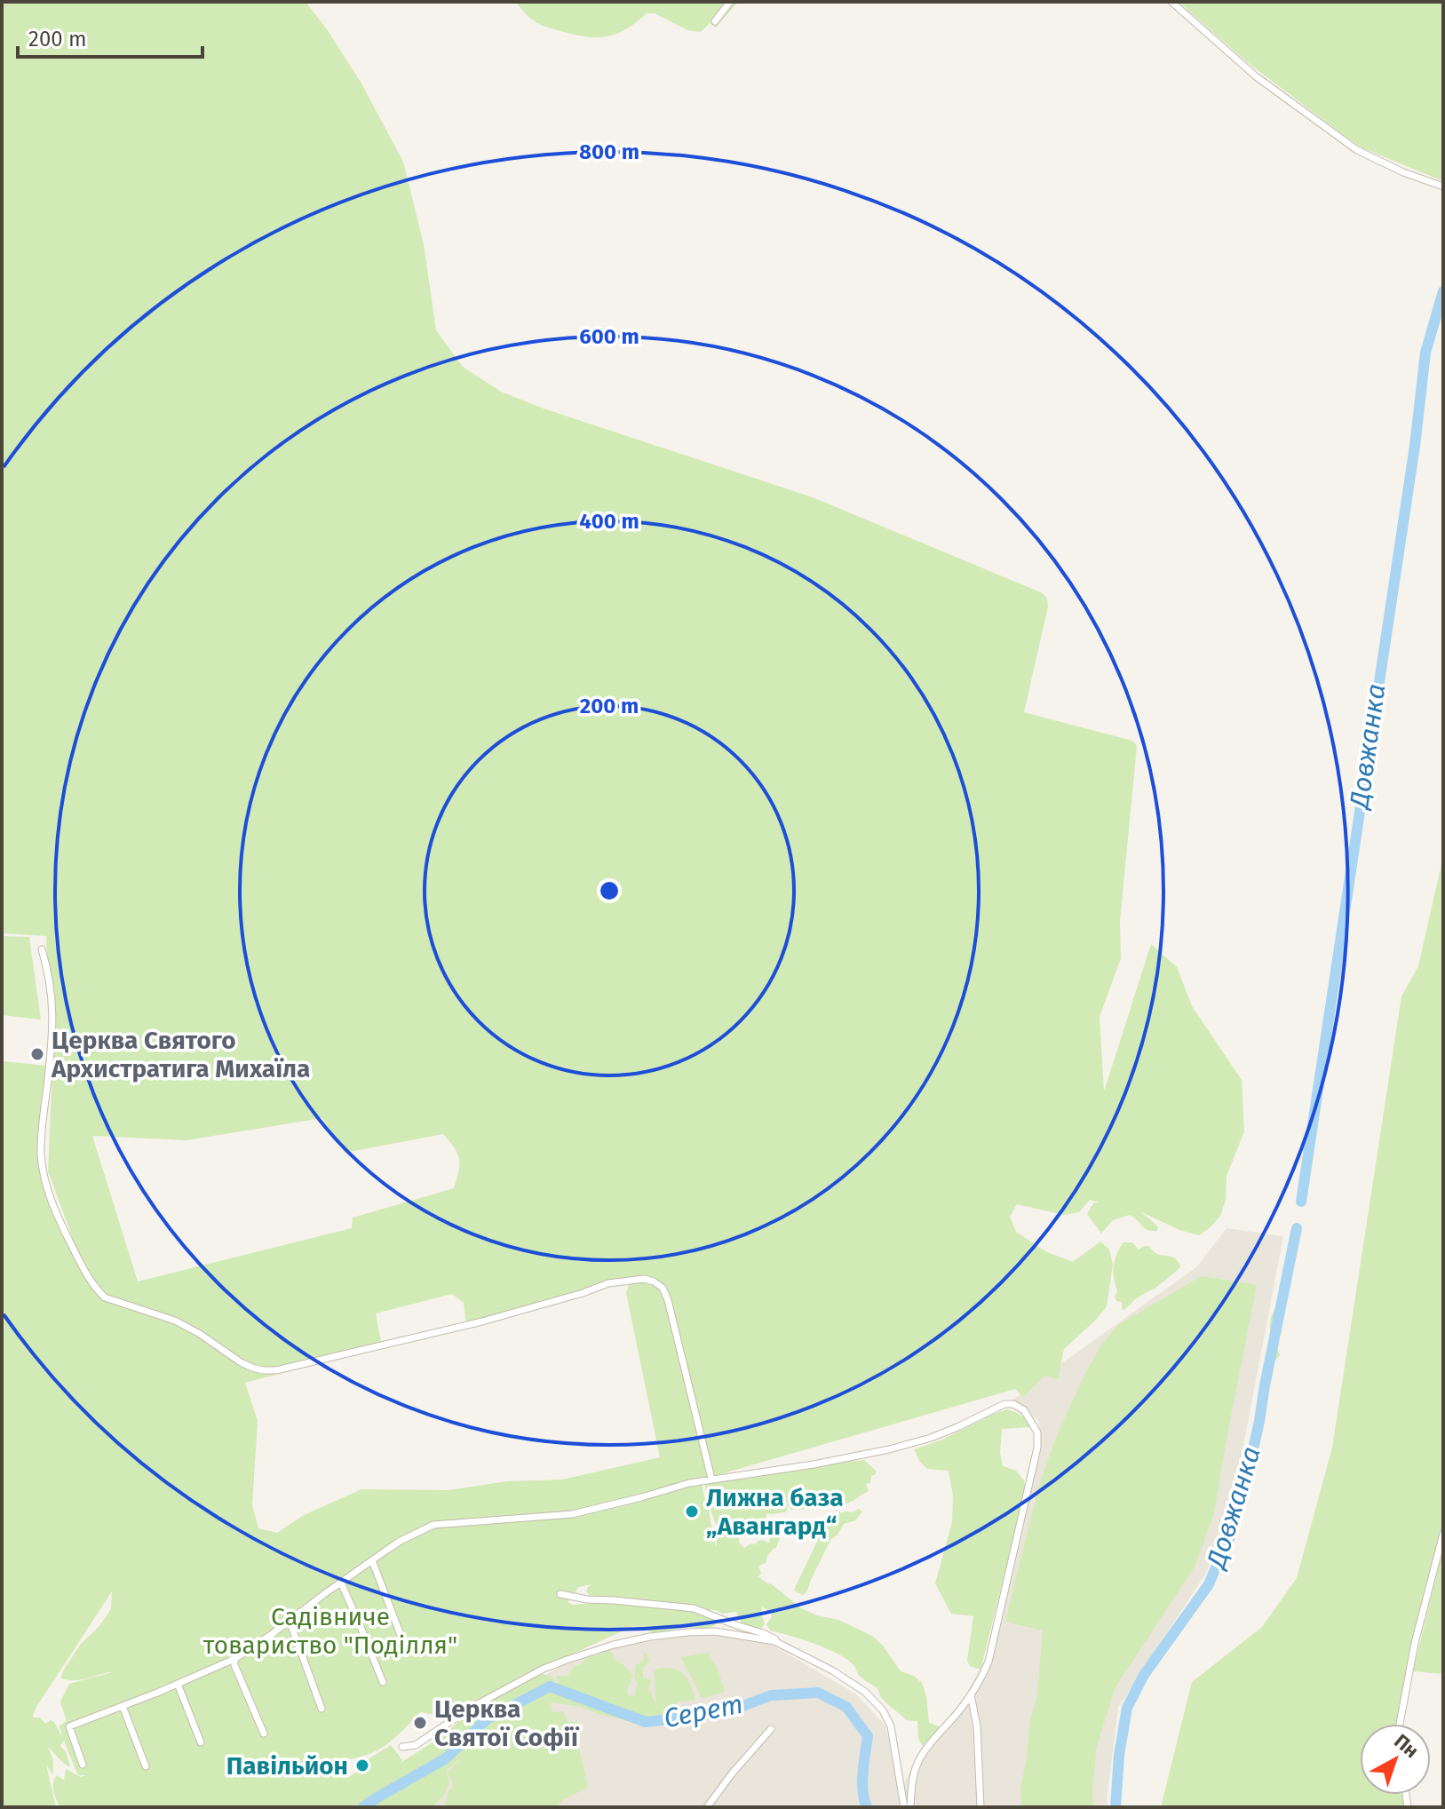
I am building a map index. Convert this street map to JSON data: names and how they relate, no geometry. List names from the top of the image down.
{
  "water": ["Довжанка", "Серет"],
  "parks": ["Садівниче товариство \"Поділля\""],
  "places": [
    "Церква Святого Архистратига Михаїла",
    "Лижна база „Авангард“",
    "Церква Святої Софії",
    "Павільйон"
  ],
  "scale_bar": "200 m",
  "north": "top right",
  "rings": [
    "800 m",
    "600 m",
    "400 m",
    "200 m"
  ]
}
